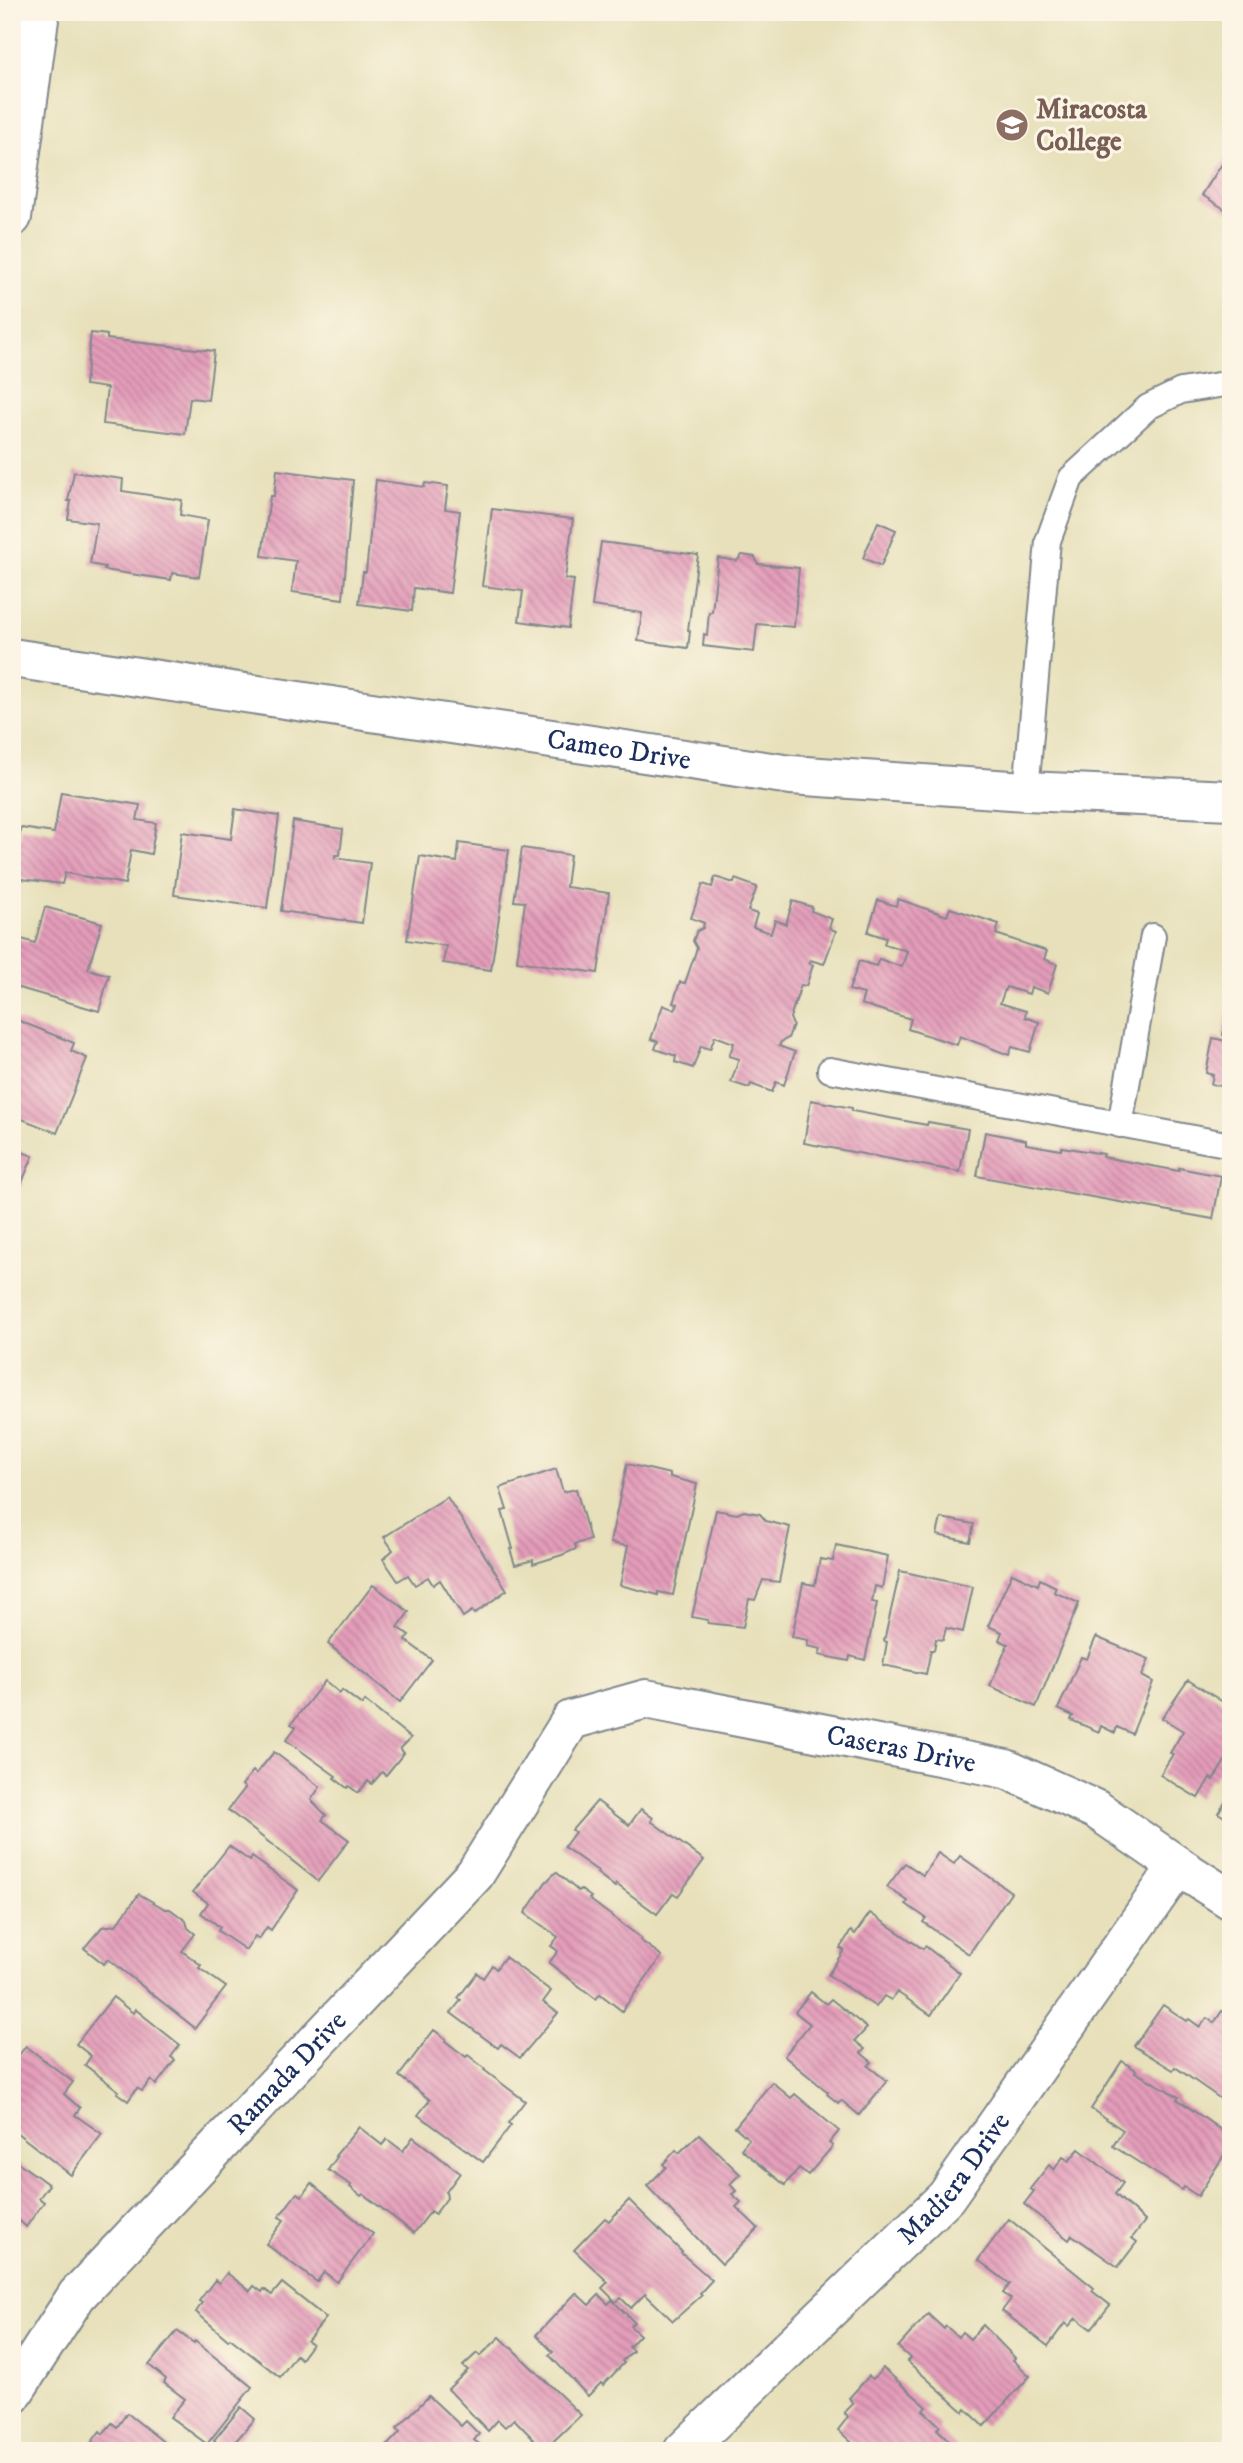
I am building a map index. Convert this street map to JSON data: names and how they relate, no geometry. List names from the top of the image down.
{
  "streets": {
    "street": [
      "Cameo Drive",
      "Caseras Drive",
      "Ramada Drive",
      "Madiera Drive"
    ]
  },
  "crossings": [
    ["Caseras Drive", "Ramada Drive"],
    ["Caseras Drive", "Madiera Drive"]
  ],
  "places": {
    "school or university": ["Miracosta College"]
  }
}
